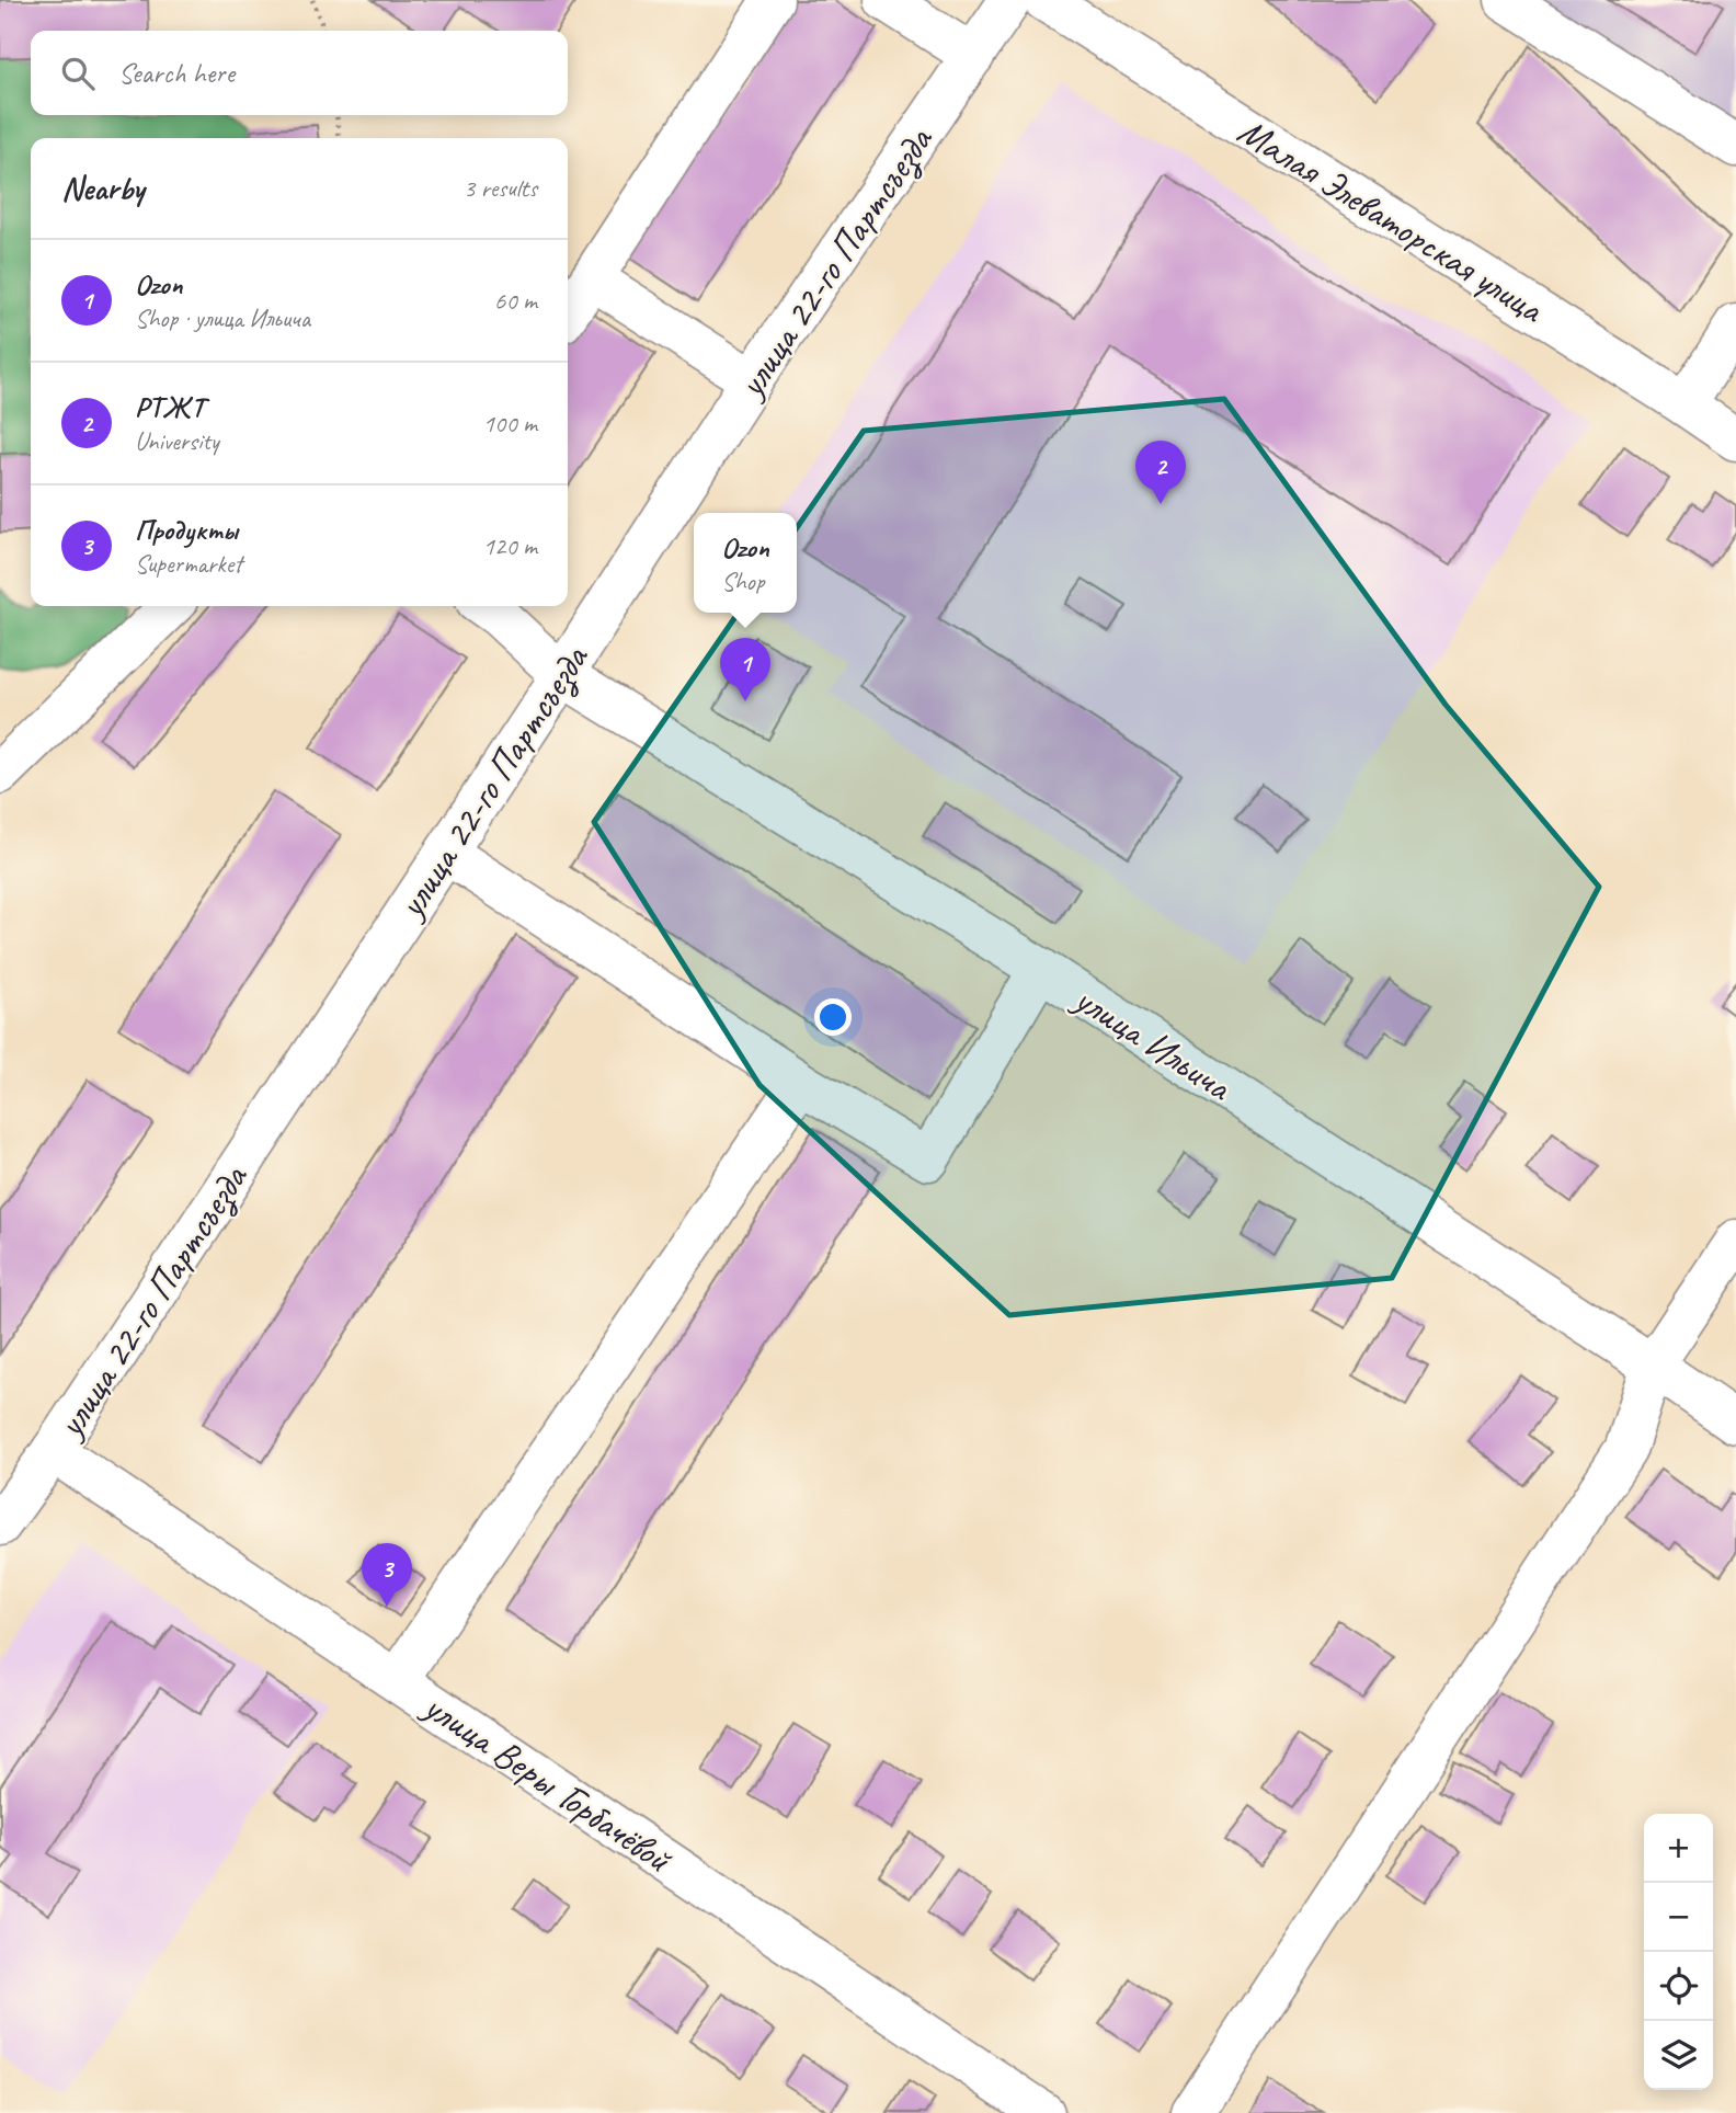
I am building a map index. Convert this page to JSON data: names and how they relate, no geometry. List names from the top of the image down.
{
  "streets": {
    "street": [
      "Малая Элеваторская улица",
      "улица 22-го Партсъезда",
      "улица Ильича",
      "улица Веры Горбачёвой"
    ]
  },
  "crossings": [
    ["улица 22-го Партсъезда", "улица Ильича"],
    ["улица 22-го Партсъезда", "улица Веры Горбачёвой"]
  ],
  "page": {
    "search": "Search here",
    "heading": ["Nearby", "3 results"],
    "list": [
      {
        "mark": "1",
        "name": "Ozon",
        "note": "Shop · улица Ильича",
        "value": "60 m"
      },
      {
        "mark": "2",
        "name": "РТЖТ",
        "note": "University",
        "value": "100 m"
      },
      {
        "mark": "3",
        "name": "Продукты",
        "note": "Supermarket",
        "value": "120 m"
      }
    ],
    "pins": ["2", "1", "3"],
    "popup": ["Ozon", "Shop"],
    "map_buttons": ["+", "−"]
  }
}
